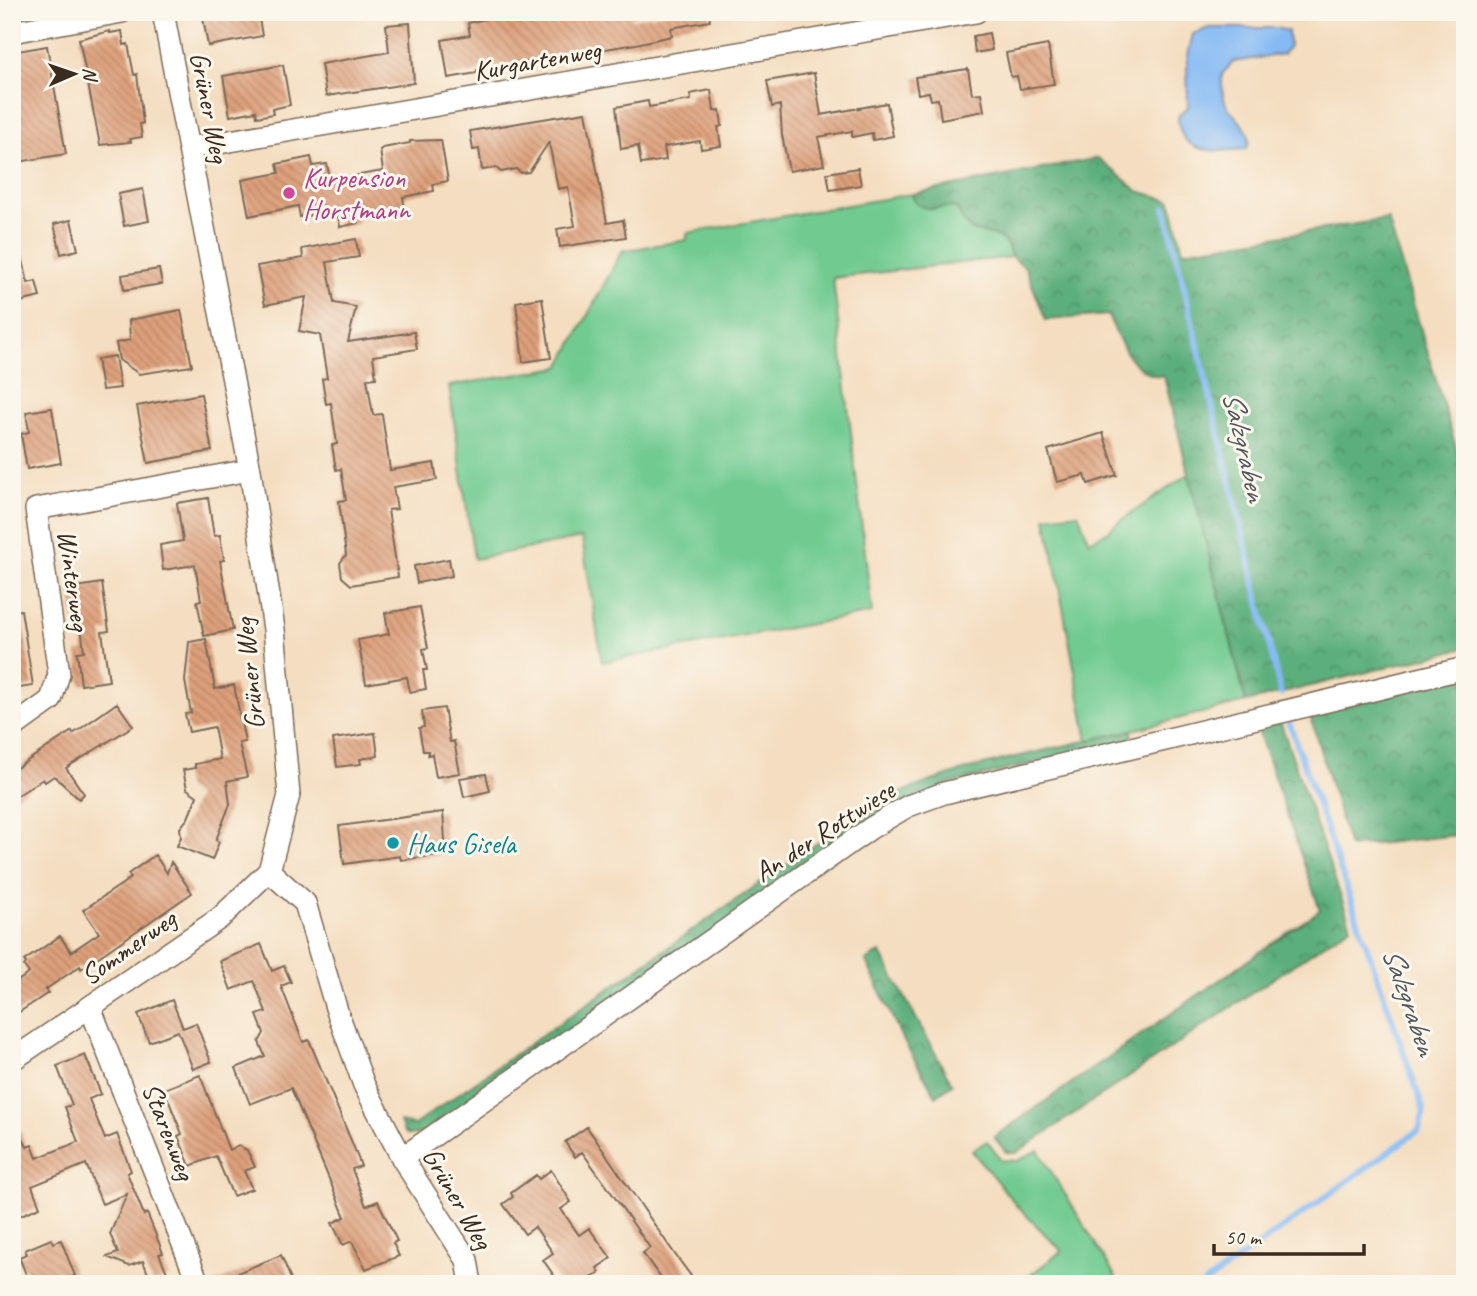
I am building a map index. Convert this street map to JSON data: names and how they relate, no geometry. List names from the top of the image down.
{
  "streets": {
    "street": [
      "Kurgartenweg",
      "Grüner Weg",
      "Winterweg",
      "An der Rottwiese",
      "Sommerweg",
      "Starenweg"
    ]
  },
  "crossings": [
    ["Kurgartenweg", "Grüner Weg"],
    ["Grüner Weg", "Winterweg"],
    ["Grüner Weg", "An der Rottwiese"],
    ["Grüner Weg", "Sommerweg"],
    ["Sommerweg", "Starenweg"]
  ],
  "water": ["Salzgraben"],
  "places": ["Kurpension Horstmann", "Haus Gisela"],
  "scale_bar": "50 m",
  "north": "right"
}
